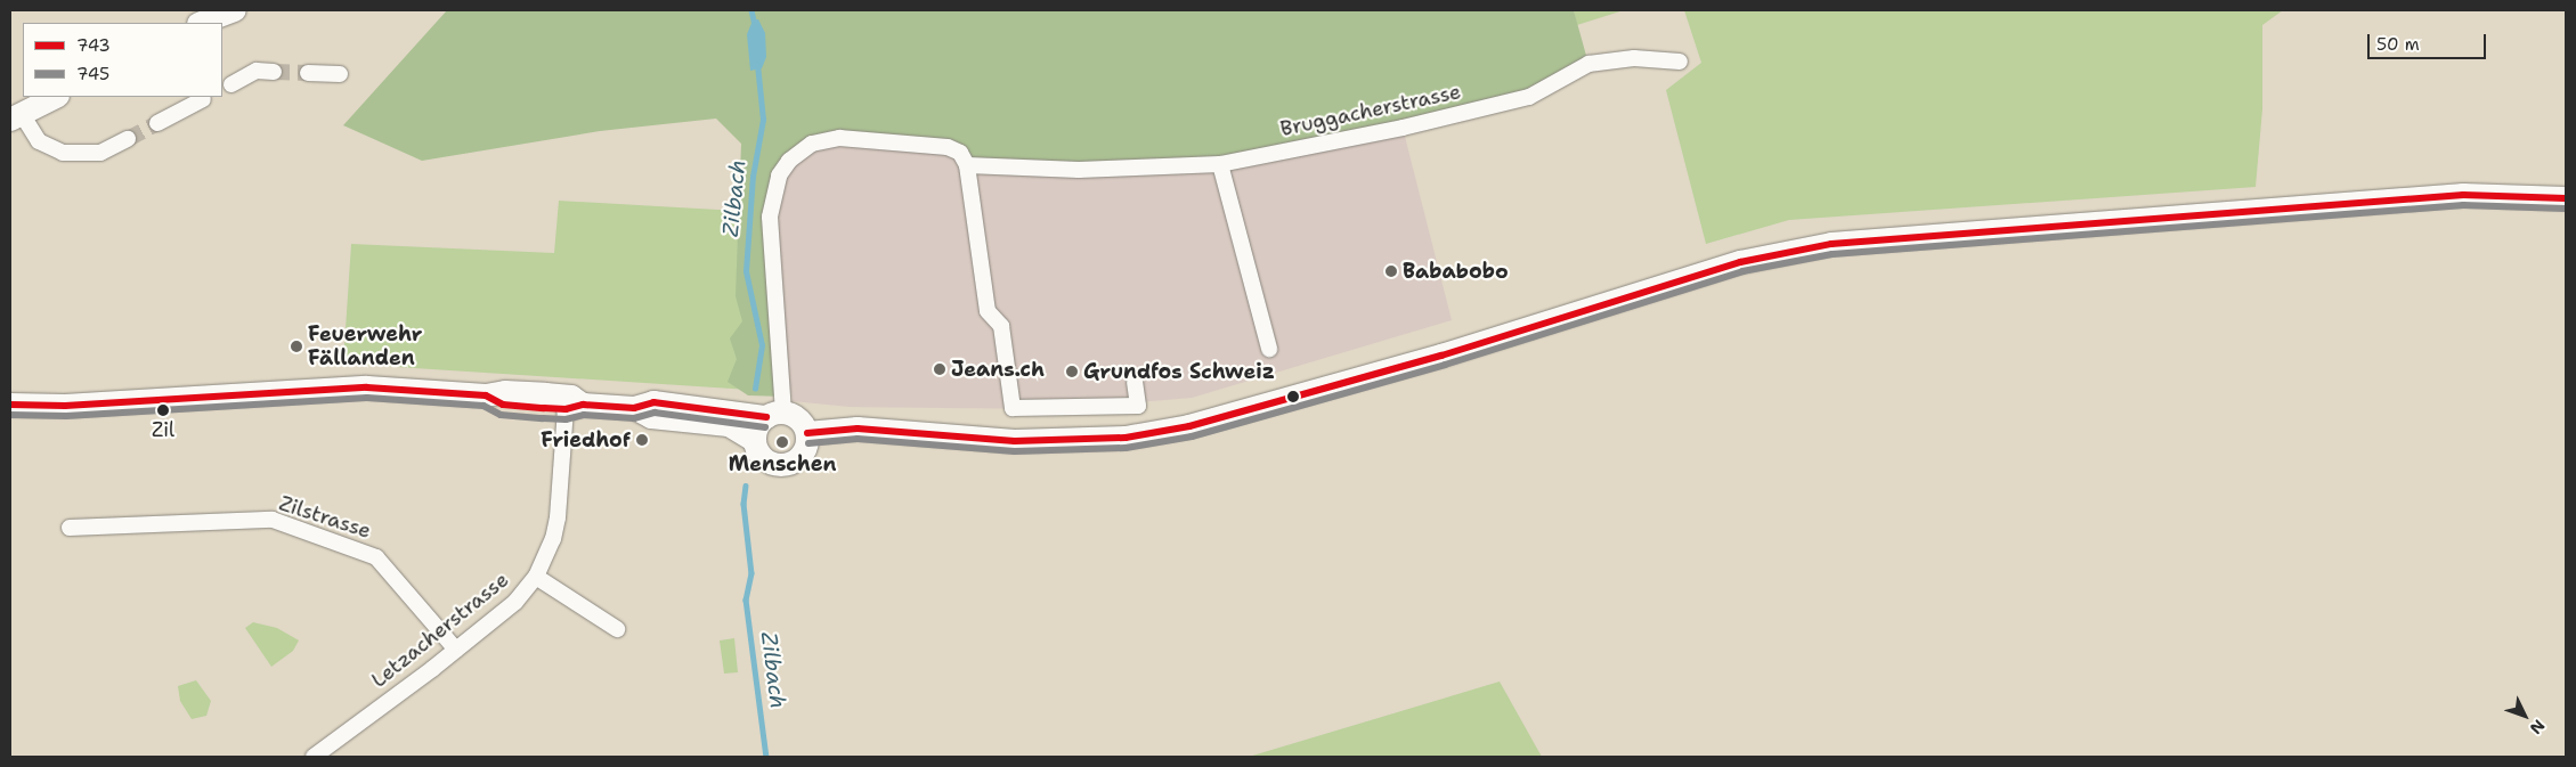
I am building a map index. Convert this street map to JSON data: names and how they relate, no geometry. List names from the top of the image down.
{
  "streets": {
    "street": ["Bruggacherstrasse", "Zilstrasse", "Letzacherstrasse"]
  },
  "crossings": [
    ["Zilstrasse", "Letzacherstrasse"]
  ],
  "water": ["Zilbach"],
  "places": [
    "Bababobo",
    "Feuerwehr Fällanden",
    "Jeans.ch",
    "Grundfos Schweiz",
    "Zil",
    "Friedhof",
    "Menschen"
  ],
  "lines": ["transit line 743", "transit line 745"],
  "legend": ["743", "745"],
  "scale_bar": "50 m",
  "north": "bottom right"
}
